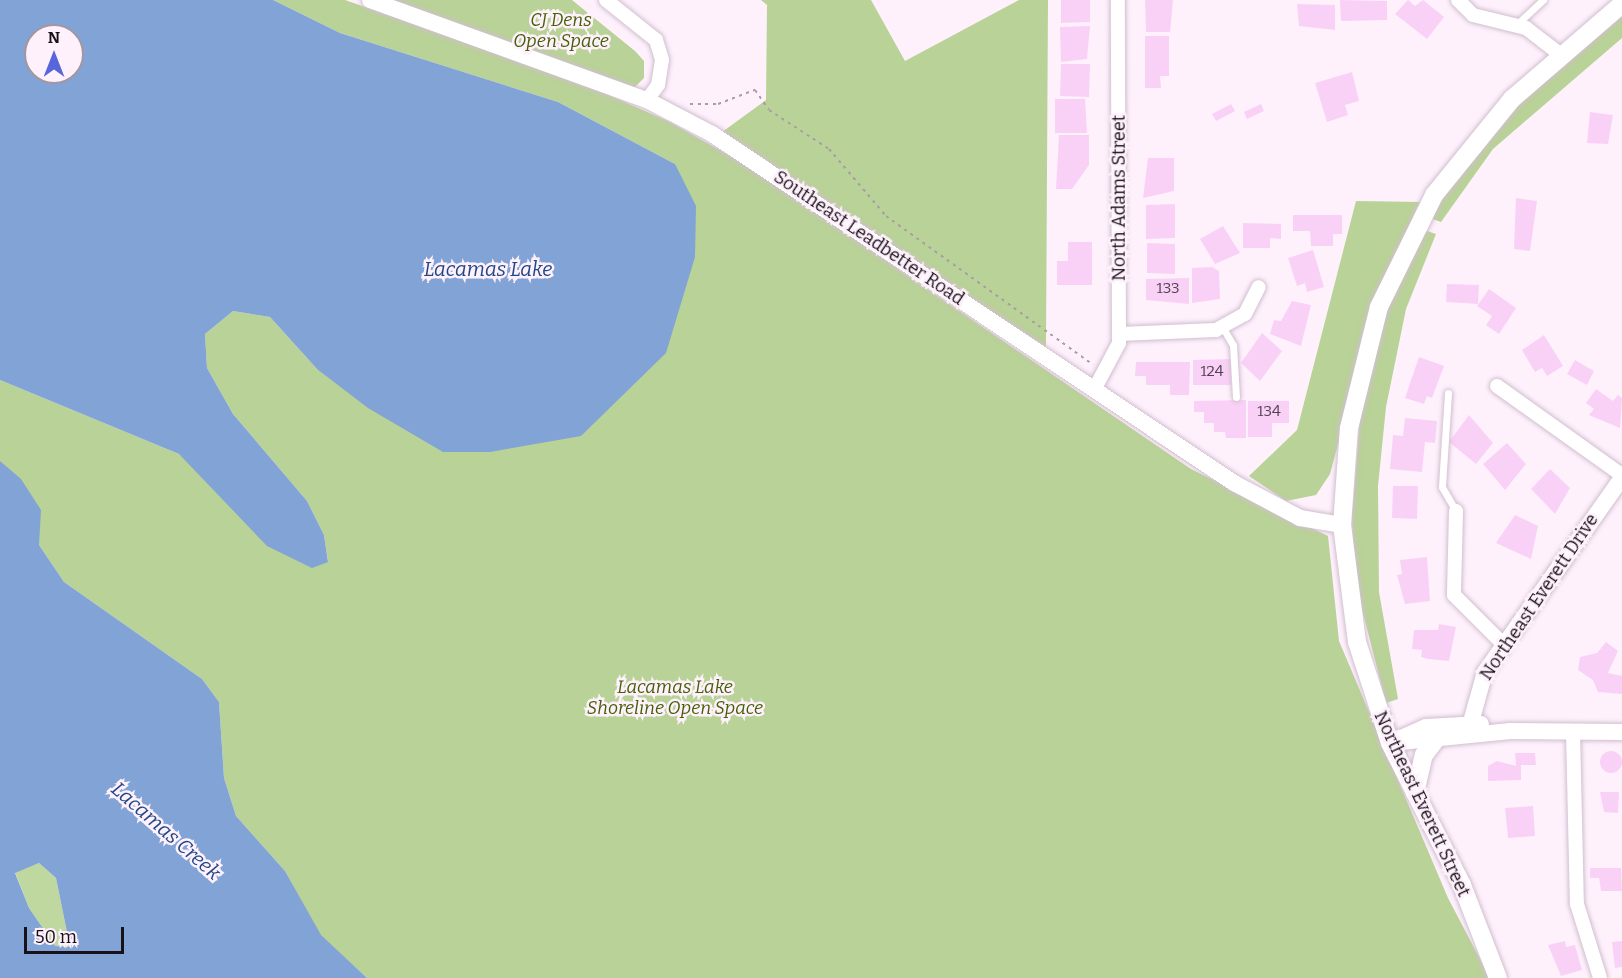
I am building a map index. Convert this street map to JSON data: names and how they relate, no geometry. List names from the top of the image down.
{
  "streets": {
    "main road": ["Northeast Everett Street"],
    "street": ["North Adams Street", "Southeast Leadbetter Road", "Northeast Everett Drive"]
  },
  "crossings": [
    ["North Adams Street", "Southeast Leadbetter Road"],
    ["Southeast Leadbetter Road", "Northeast Everett Street"]
  ],
  "water": ["Lacamas Lake", "Lacamas Creek"],
  "parks": ["CJ Dens Open Space", "Lacamas Lake Shoreline Open Space"],
  "house_numbers": ["133", "124", "134"],
  "scale_bar": "50 m",
  "north": "top"
}
